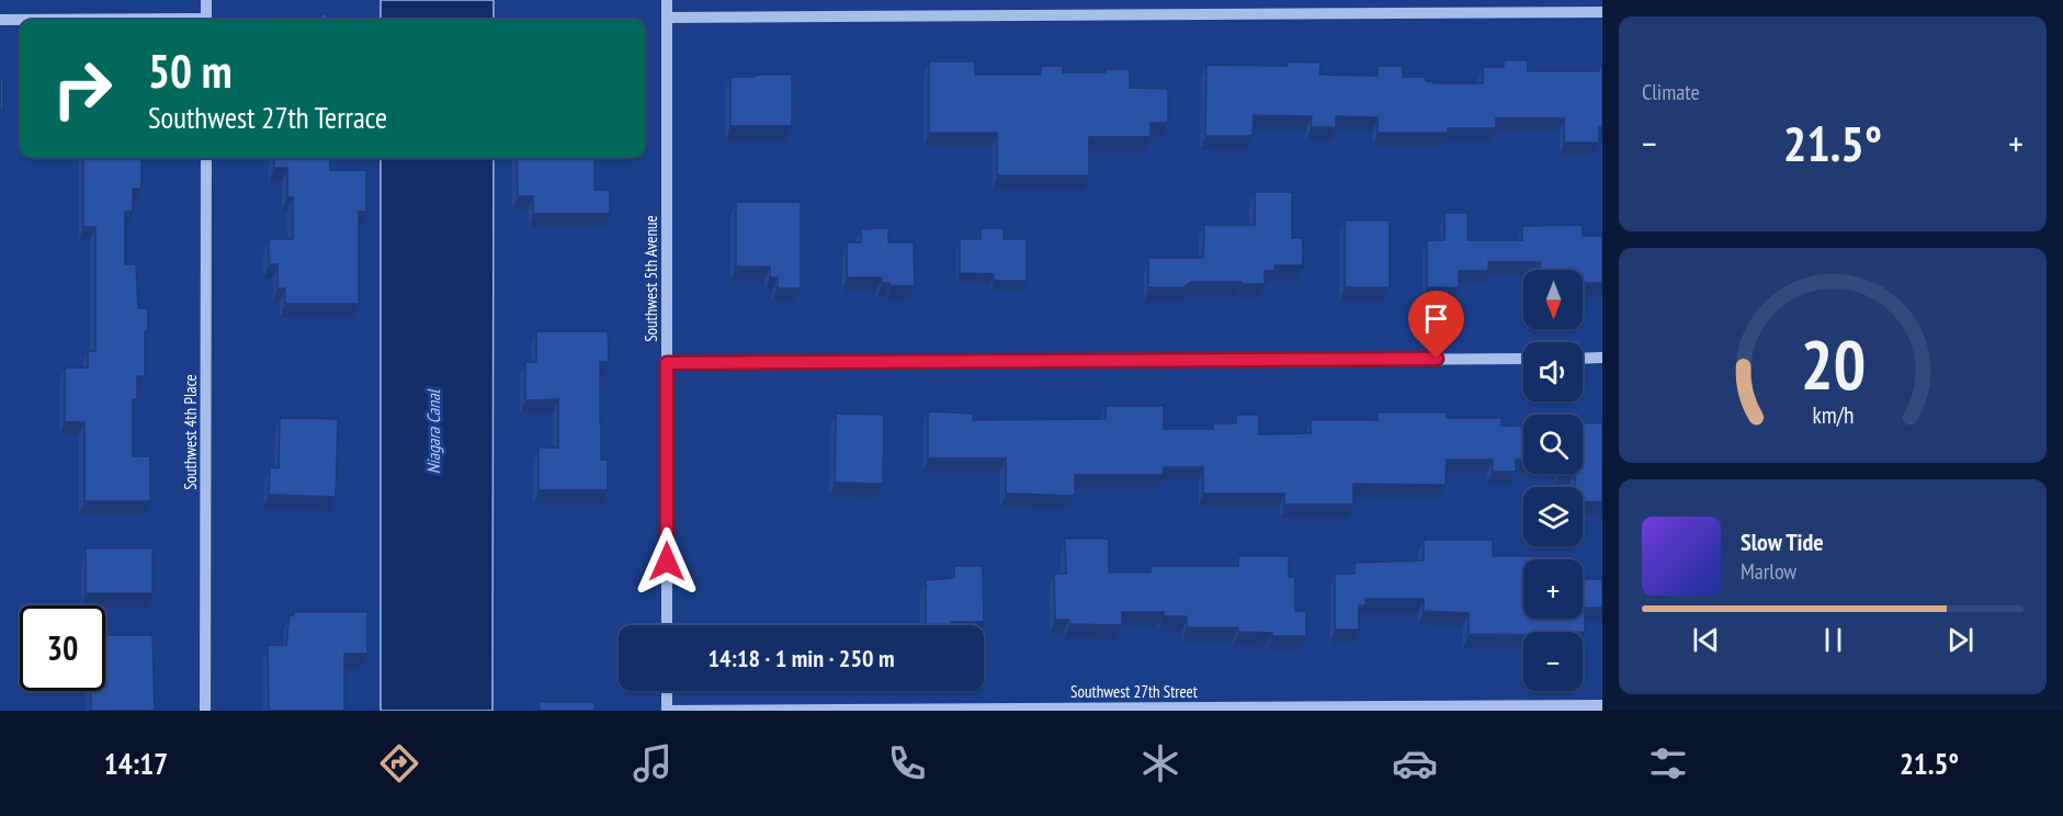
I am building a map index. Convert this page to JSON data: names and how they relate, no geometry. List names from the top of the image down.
{
  "streets": {
    "street": ["Southwest 5th Avenue", "Southwest 4th Place", "Southwest 27th Street"]
  },
  "water": ["Niagara Canal"],
  "north": "bottom",
  "page": {
    "tile": "Climate",
    "turn": ["50 m", "Southwest 27th Terrace"],
    "heat": ["−", "21.5°", "+"],
    "map_buttons": ["+", "−"],
    "song": ["Slow Tide", "Marlow"],
    "limit": "30",
    "trip": "14:18 · 1 min · 250 m",
    "tabs": ["14:17", "21.5°"],
    "gauge": ["20", "km/h"]
  }
}
